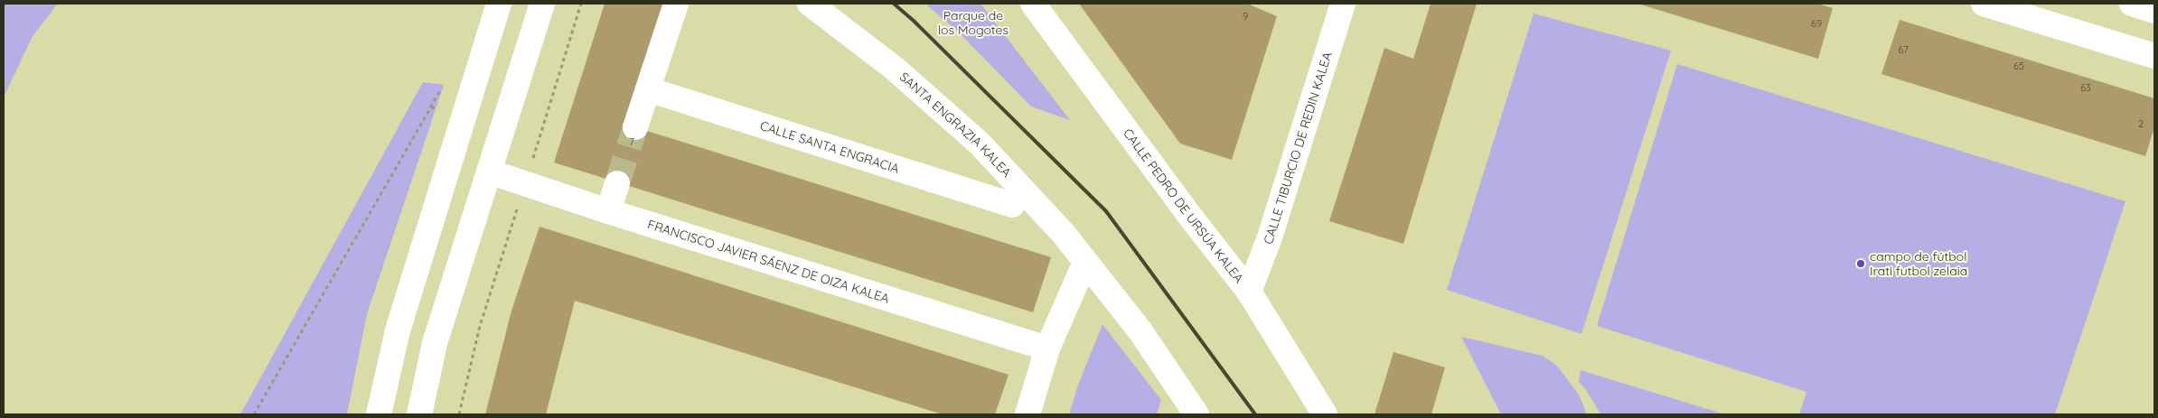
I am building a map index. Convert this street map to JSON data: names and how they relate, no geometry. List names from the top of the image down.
{
  "streets": {
    "street": [
      "SANTA ENGRAZIA KALEA",
      "CALLE SANTA ENGRACIA",
      "CALLE TIBURCIO DE REDIN KALEA",
      "CALLE PEDRO DE URSÚA KALEA",
      "FRANCISCO JAVIER SÁENZ DE OIZA KALEA"
    ]
  },
  "crossings": [
    ["CALLE TIBURCIO DE REDIN KALEA", "CALLE PEDRO DE URSÚA KALEA"]
  ],
  "parks": ["Parque de los Mogotes"],
  "places": ["campo de fútbol Irati futbol zelaia"],
  "house_numbers": [
    "9",
    "69",
    "67",
    "65",
    "63",
    "2",
    "7"
  ]
}
